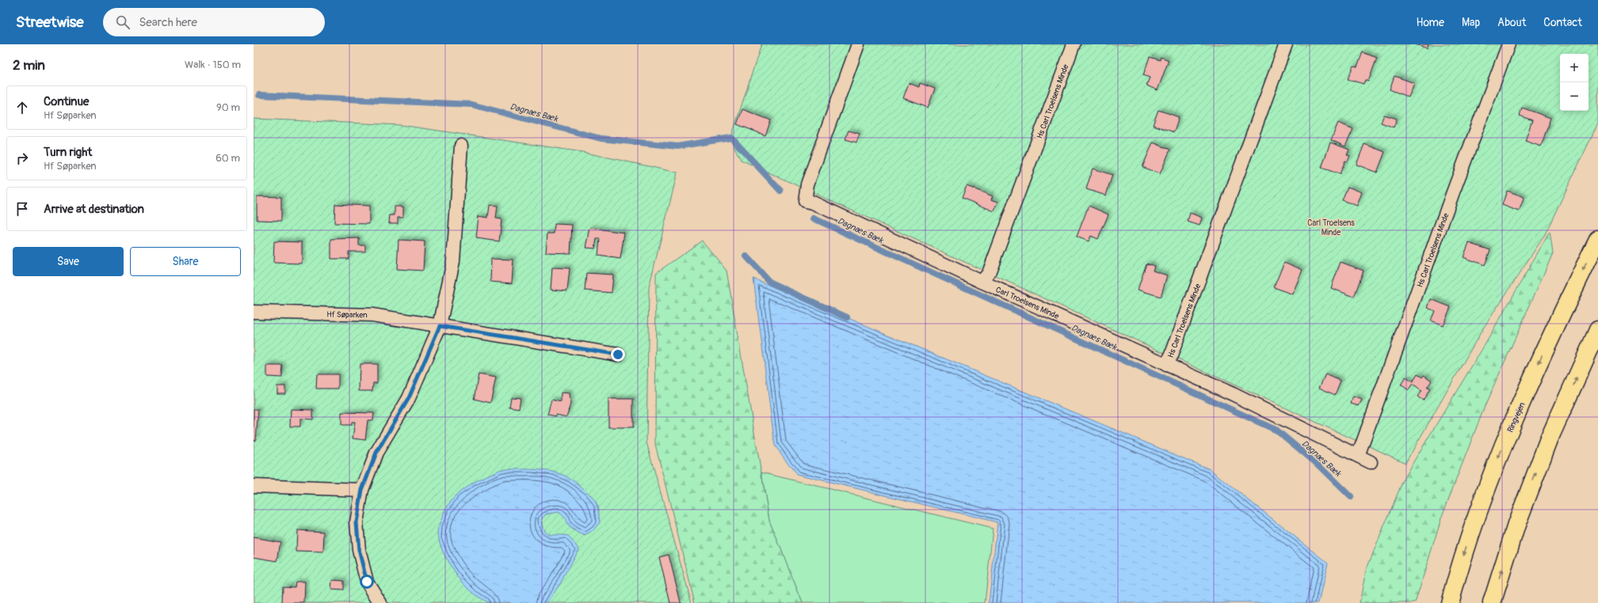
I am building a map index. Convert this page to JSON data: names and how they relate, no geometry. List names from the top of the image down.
{
  "streets": {
    "main road": ["Ringvejen"],
    "lane": ["Hs Carl Troelsens Minde", "Carl Troelsens Minde", "Hf Søparken"]
  },
  "crossings": [
    ["Hs Carl Troelsens Minde", "Carl Troelsens Minde"]
  ],
  "water": ["Dagnæs Bæk"],
  "parks": ["Carl Troelsens Minde"],
  "page": {
    "header": "Streetwise",
    "search": "Search here",
    "nav": [
      "Home",
      "Map",
      "About",
      "Contact"
    ],
    "heading": ["2 min", "Walk · 150 m"],
    "map_buttons": ["+", "−"],
    "list": [
      ["Continue", "Hf Søparken", "90 m"],
      ["Turn right", "Hf Søparken", "60 m"],
      "Arrive at destination"
    ],
    "buttons": ["Save", "Share"]
  }
}
